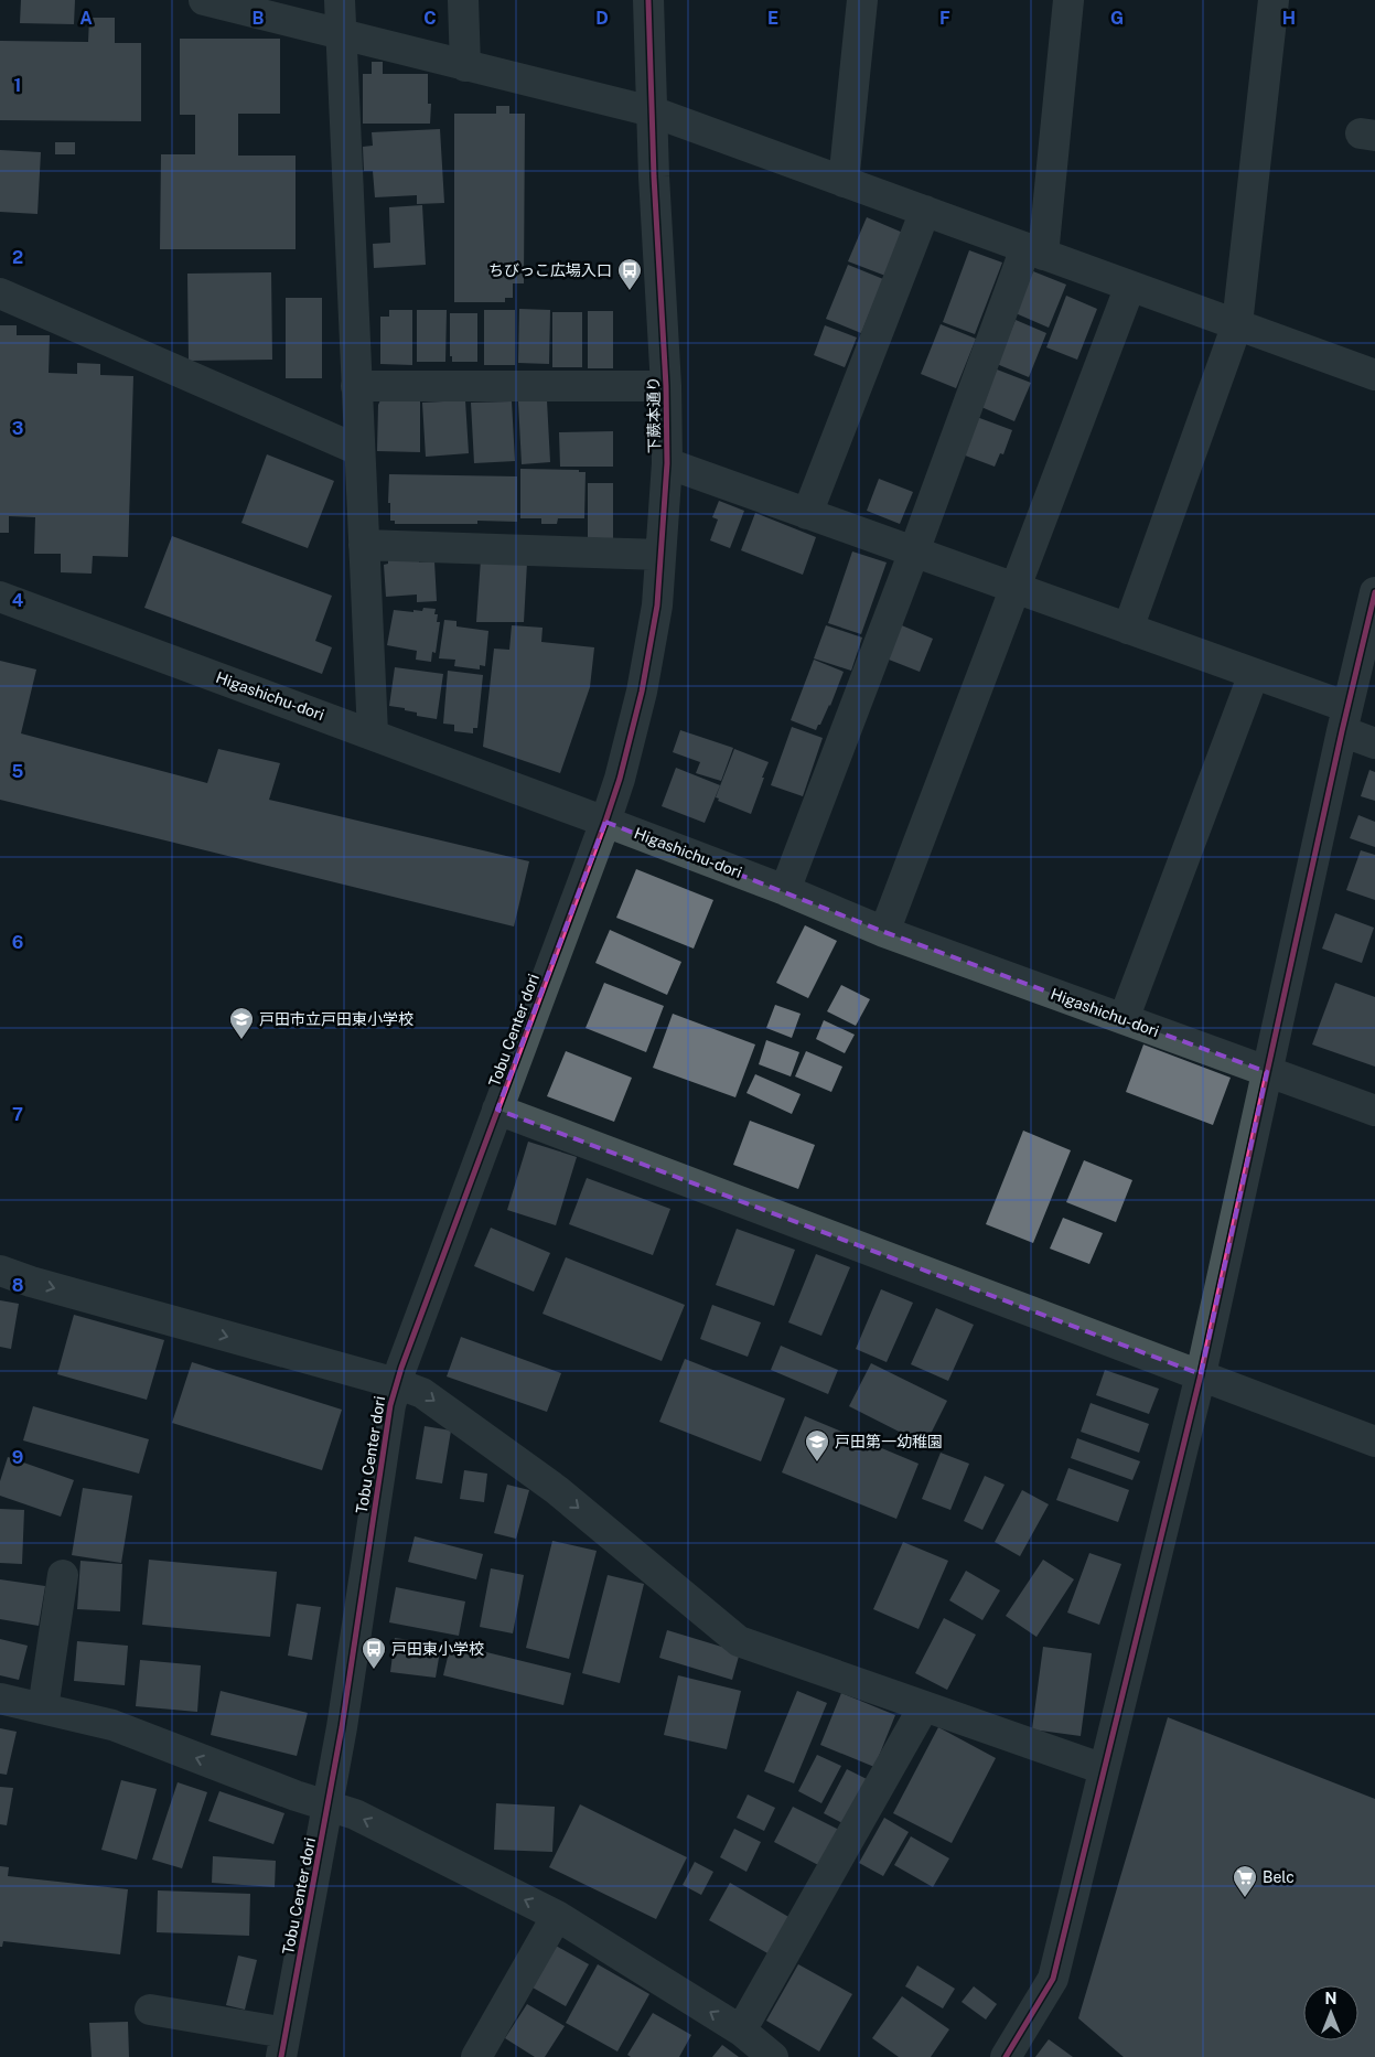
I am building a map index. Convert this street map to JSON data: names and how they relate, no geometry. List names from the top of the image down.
{
  "streets": {
    "street": ["下蕨本通り", "Higashichu-dori", "Tobu Center dori"]
  },
  "crossings": [
    ["下蕨本通り", "Higashichu-dori"],
    ["下蕨本通り", "Tobu Center dori"],
    ["Higashichu-dori", "Tobu Center dori"]
  ],
  "places": {
    "bus stop": ["ちびっこ広場入口", "戸田東小学校"],
    "school or university": ["戸田市立戸田東小学校", "戸田第一幼稚園"],
    "supermarket": ["Belc"]
  },
  "north": "top",
  "grid": {
    "columns": [
      "A",
      "B",
      "C",
      "D",
      "E",
      "F",
      "G",
      "H"
    ],
    "rows": [
      "1",
      "2",
      "3",
      "4",
      "5",
      "6",
      "7",
      "8",
      "9"
    ]
  }
}
